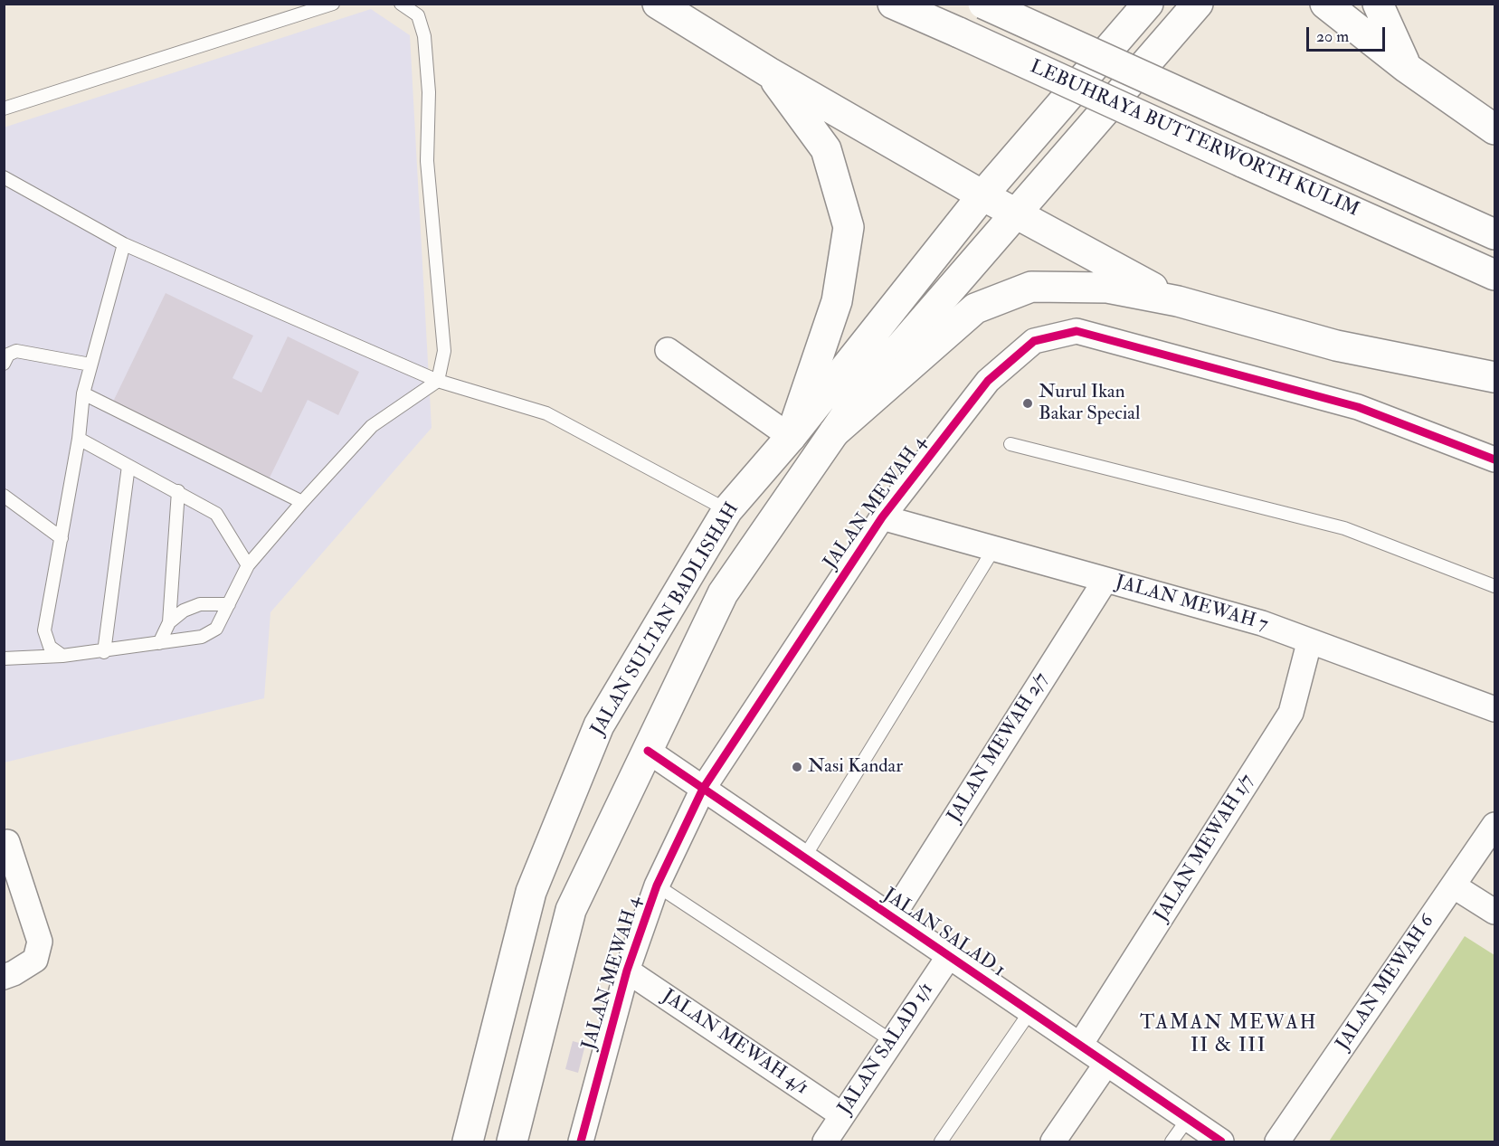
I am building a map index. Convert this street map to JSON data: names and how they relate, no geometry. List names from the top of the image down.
{
  "streets": {
    "main road": ["LEBUHRAYA BUTTERWORTH KULIM", "JALAN SULTAN BADLISHAH"],
    "street": [
      "JALAN MEWAH 4",
      "JALAN MEWAH 7",
      "JALAN MEWAH 2/7",
      "JALAN MEWAH 1/7",
      "JALAN SALAD 1",
      "JALAN MEWAH 6",
      "JALAN MEWAH 4/1",
      "JALAN SALAD 1/1"
    ]
  },
  "crossings": [
    ["JALAN MEWAH 4", "JALAN MEWAH 7"],
    ["JALAN MEWAH 4", "JALAN SALAD 1"],
    ["JALAN MEWAH 4", "JALAN MEWAH 4/1"],
    ["JALAN MEWAH 7", "JALAN MEWAH 2/7"],
    ["JALAN MEWAH 7", "JALAN MEWAH 1/7"],
    ["JALAN SULTAN BADLISHAH", "JALAN SALAD 1"],
    ["JALAN MEWAH 2/7", "JALAN SALAD 1"],
    ["JALAN MEWAH 1/7", "JALAN SALAD 1"],
    ["JALAN SALAD 1", "JALAN SALAD 1/1"],
    ["JALAN MEWAH 4/1", "JALAN SALAD 1/1"]
  ],
  "districts": ["TAMAN MEWAH II & III"],
  "places": ["Nurul Ikan Bakar Special", "Nasi Kandar"],
  "scale_bar": "20 m"
}
